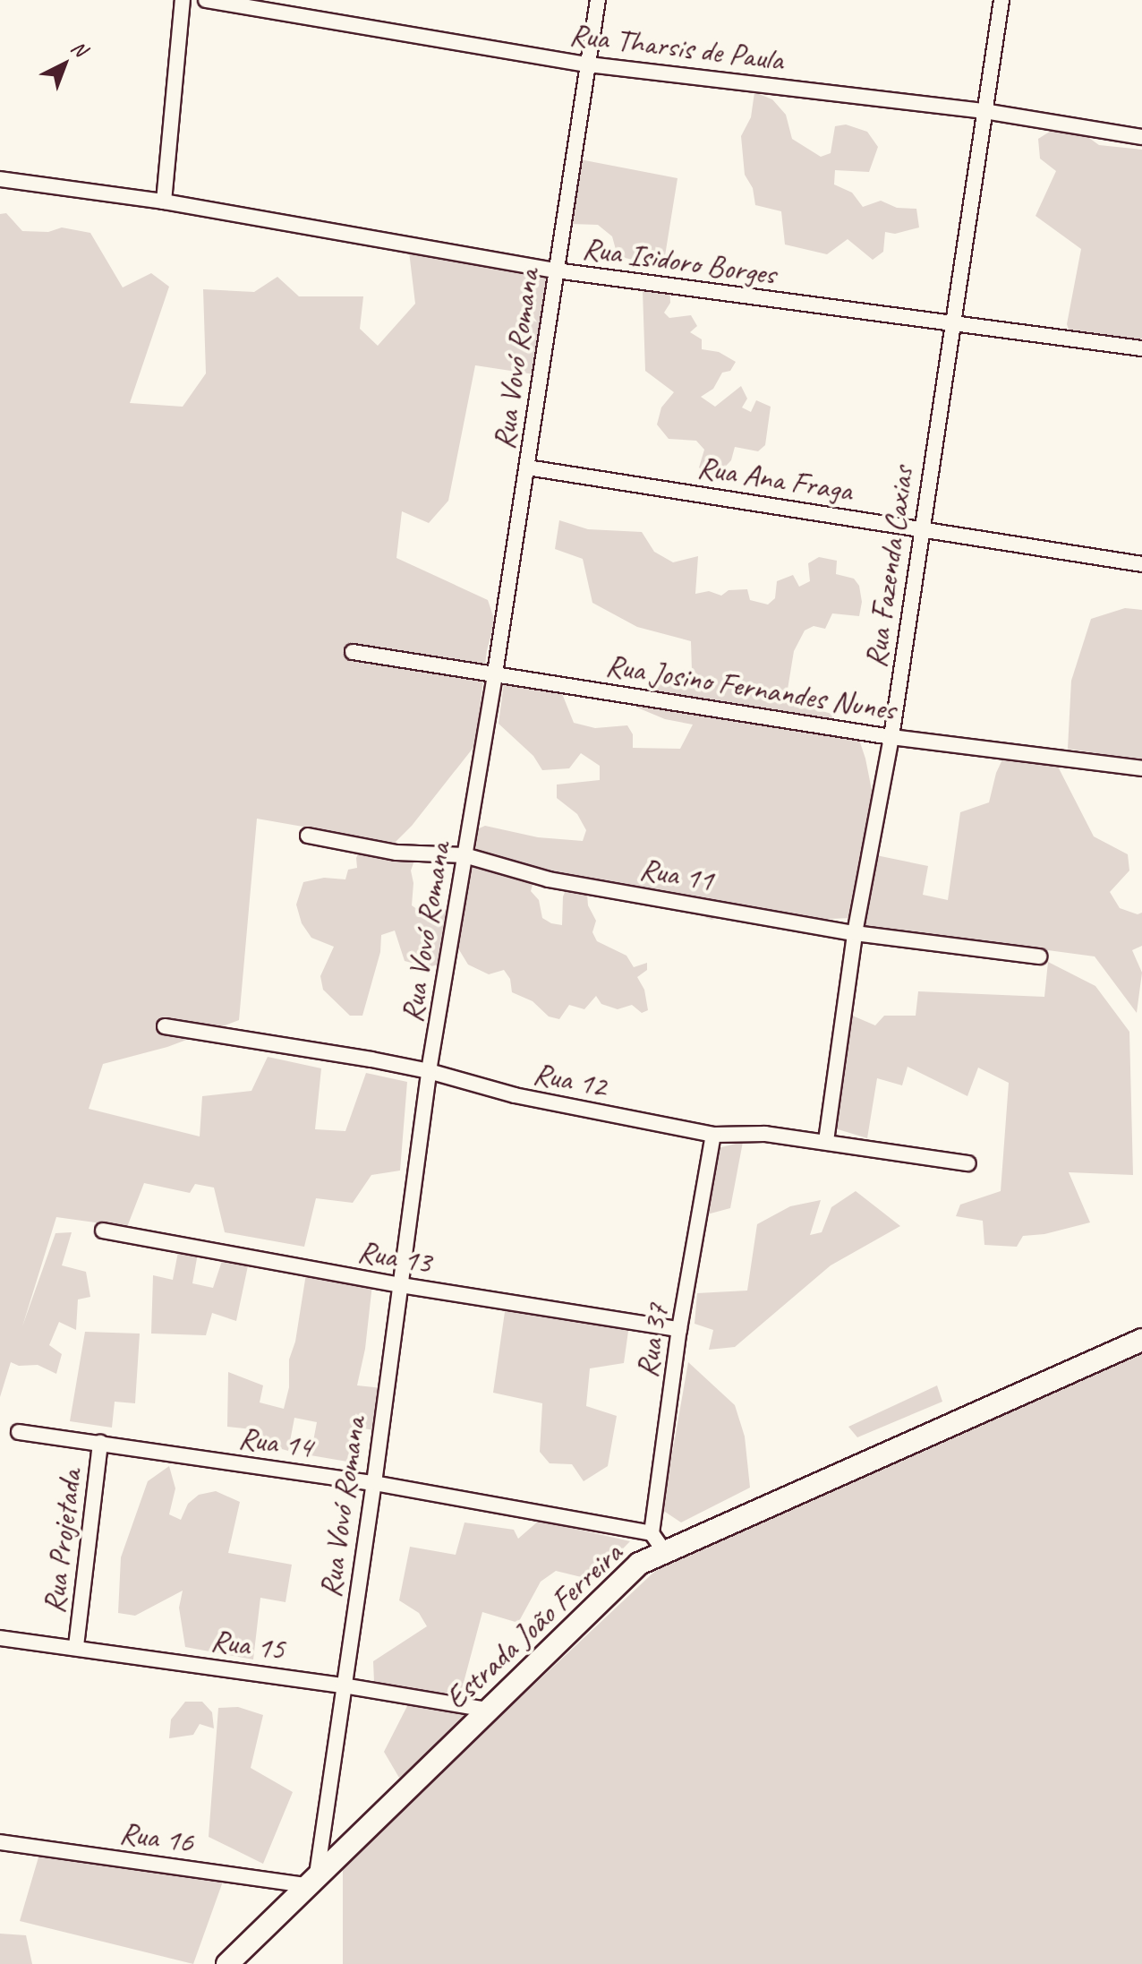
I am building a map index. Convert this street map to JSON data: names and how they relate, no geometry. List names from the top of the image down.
{
  "streets": {
    "street": [
      "Rua Tharsis de Paula",
      "Rua Isidoro Borges",
      "Rua Vovó Romana",
      "Rua Ana Fraga",
      "Rua Fazenda Caxias",
      "Rua Josino Fernandes Nunes",
      "Rua 11",
      "Rua 12",
      "Rua 13",
      "Rua 37",
      "Rua 14",
      "Rua Projetada",
      "Estrada João Ferreira",
      "Rua 15",
      "Rua 16"
    ]
  },
  "crossings": [
    ["Rua Tharsis de Paula", "Rua Vovó Romana"],
    ["Rua Tharsis de Paula", "Rua Fazenda Caxias"],
    ["Rua Isidoro Borges", "Rua Vovó Romana"],
    ["Rua Isidoro Borges", "Rua Fazenda Caxias"],
    ["Rua Vovó Romana", "Rua Ana Fraga"],
    ["Rua Vovó Romana", "Rua Josino Fernandes Nunes"],
    ["Rua Vovó Romana", "Rua 11"],
    ["Rua Vovó Romana", "Rua 12"],
    ["Rua Vovó Romana", "Rua 13"],
    ["Rua Vovó Romana", "Rua 14"],
    ["Rua Vovó Romana", "Estrada João Ferreira"],
    ["Rua Vovó Romana", "Rua 15"],
    ["Rua Vovó Romana", "Rua 16"],
    ["Rua Ana Fraga", "Rua Fazenda Caxias"],
    ["Rua Fazenda Caxias", "Rua Josino Fernandes Nunes"],
    ["Rua Fazenda Caxias", "Rua 11"],
    ["Rua Fazenda Caxias", "Rua 12"],
    ["Rua 12", "Rua 37"],
    ["Rua 13", "Rua 37"],
    ["Rua 37", "Rua 14"],
    ["Rua 14", "Rua Projetada"],
    ["Rua Projetada", "Rua 15"],
    ["Estrada João Ferreira", "Rua 15"],
    ["Estrada João Ferreira", "Rua 16"]
  ],
  "north": "top right"
}
